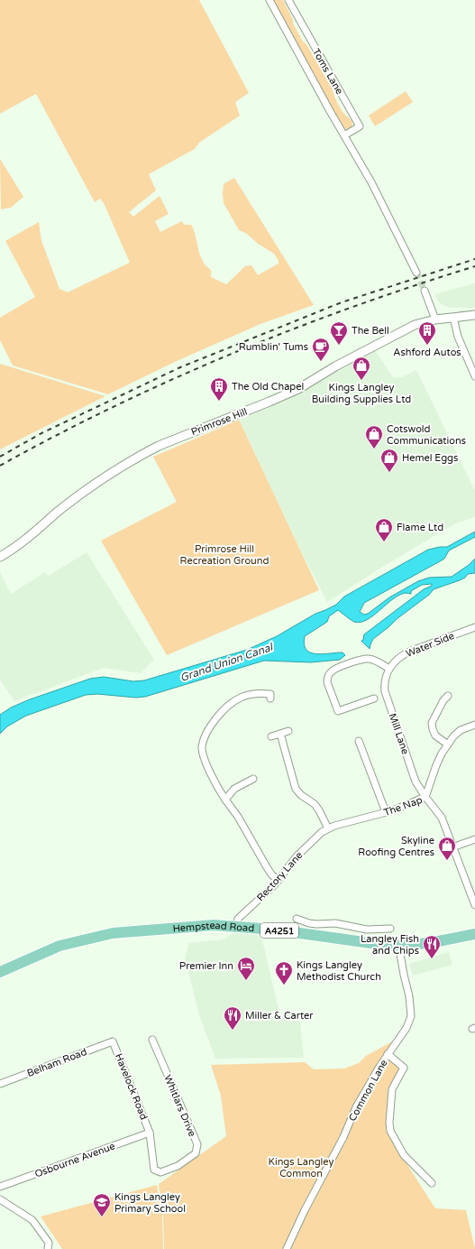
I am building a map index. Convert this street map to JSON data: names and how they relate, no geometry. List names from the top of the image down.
{
  "streets": {
    "main road": ["Hempstead Road", "A4251"],
    "street": [
      "Toms Lane",
      "Primrose Hill",
      "Water Side",
      "Mill Lane",
      "The Nap",
      "Rectory Lane",
      "Belham Road",
      "Havelock Road",
      "Common Lane",
      "Whitlars Drive",
      "Osbourne Avenue"
    ]
  },
  "crossings": [
    ["Water Side", "Mill Lane"],
    ["Mill Lane", "The Nap"],
    ["The Nap", "Rectory Lane"],
    ["Rectory Lane", "Hempstead Road"],
    ["Hempstead Road", "Common Lane"],
    ["Belham Road", "Havelock Road"],
    ["Havelock Road", "Whitlars Drive"],
    ["Havelock Road", "Osbourne Avenue"],
    ["Whitlars Drive", "Osbourne Avenue"]
  ],
  "water": ["Grand Union Canal"],
  "parks": ["Primrose Hill Recreation Ground", "Kings Langley Common"],
  "places": {
    "bar": ["The Bell"],
    "building": ["Ashford Autos", "The Old Chapel"],
    "cafe": ["Rumblin' Tums"],
    "shop": [
      "Kings Langley Building Supplies Ltd",
      "Cotswold Communications",
      "Hemel Eggs",
      "Flame Ltd",
      "Skyline Roofing Centres"
    ],
    "restaurant": ["Langley Fish and Chips", "Miller & Carter"],
    "hotel": ["Premier Inn"],
    "church": ["Kings Langley Methodist Church"],
    "school or university": ["Kings Langley Primary School"]
  }
}
